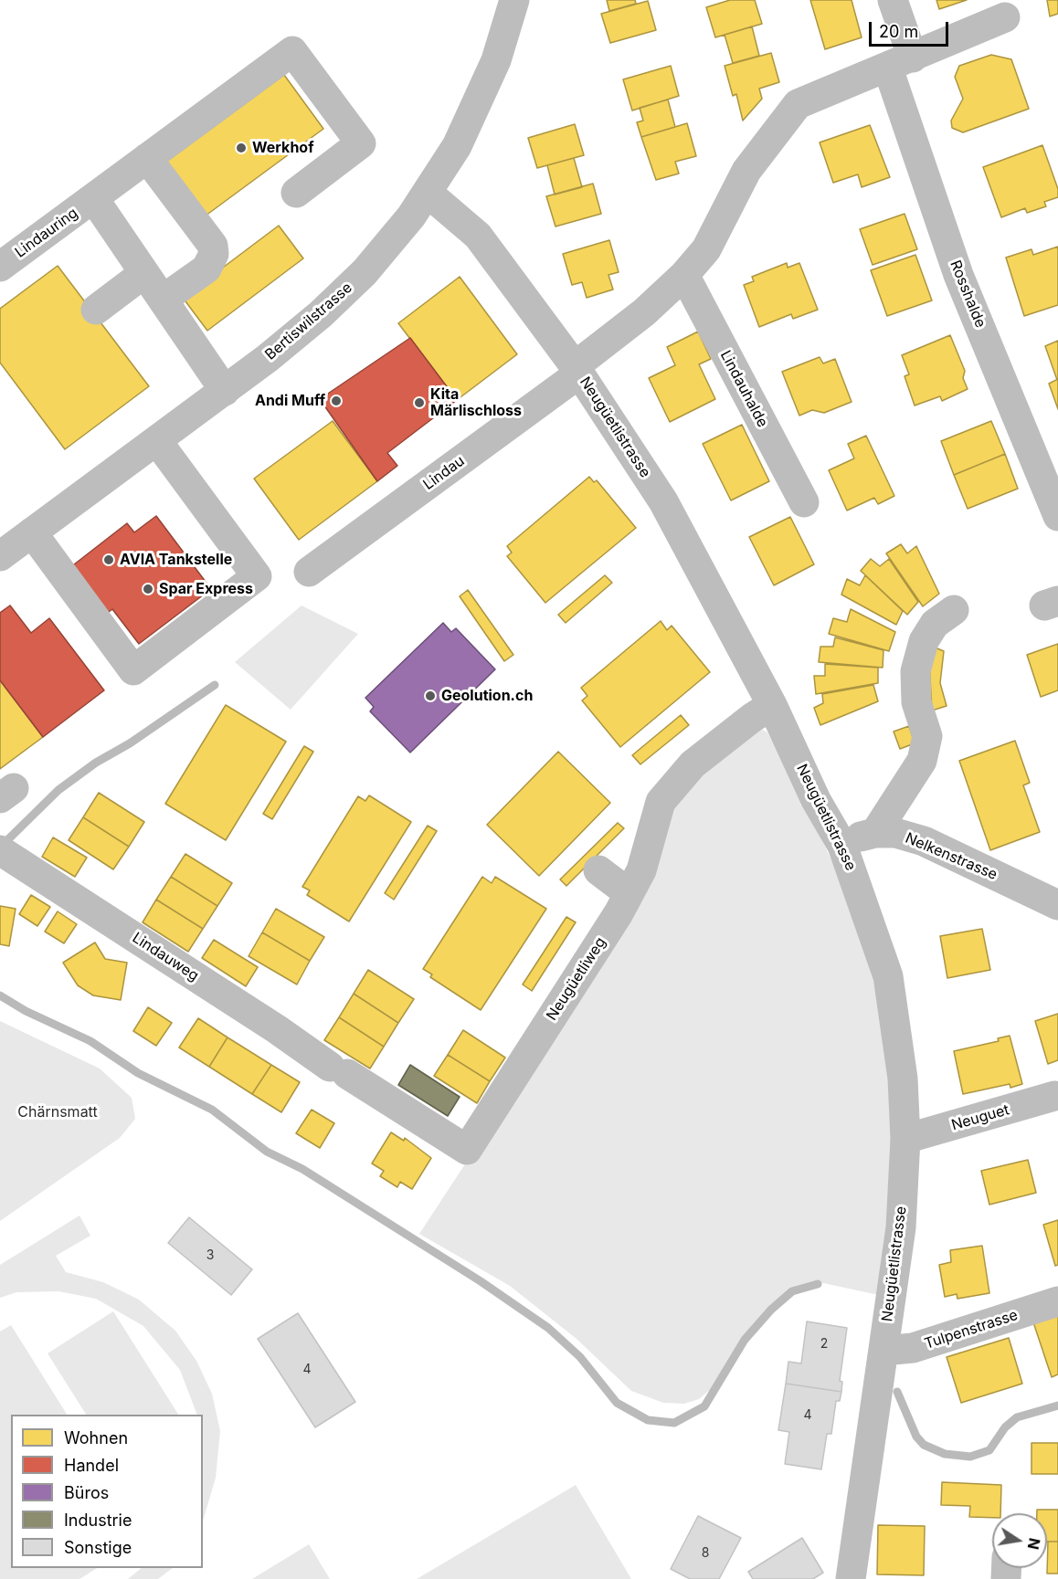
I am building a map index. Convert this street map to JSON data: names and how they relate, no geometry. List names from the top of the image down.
{
  "streets": {
    "street": [
      "Lindauring",
      "Rosshalde",
      "Bertiswilstrasse",
      "Lindauhalde",
      "Neugüetlistrasse",
      "Lindau",
      "Nelkenstrasse",
      "Lindauweg",
      "Neugüetliweg",
      "Neuguet",
      "Tulpenstrasse"
    ]
  },
  "crossings": [
    ["Bertiswilstrasse", "Neugüetlistrasse"],
    ["Neugüetlistrasse", "Lindau"],
    ["Neugüetlistrasse", "Nelkenstrasse"],
    ["Neugüetlistrasse", "Neugüetliweg"],
    ["Neugüetlistrasse", "Neuguet"],
    ["Neugüetlistrasse", "Tulpenstrasse"],
    ["Lindauweg", "Neugüetliweg"]
  ],
  "parks": ["Chärnsmatt"],
  "places": [
    "Werkhof",
    "Andi Muff",
    "Kita Märlischloss",
    "AVIA Tankstelle",
    "Spar Express",
    "Geolution.ch"
  ],
  "house_numbers": [
    "3",
    "2",
    "4",
    "4",
    "8"
  ],
  "legend": [
    "Wohnen",
    "Handel",
    "Büros",
    "Industrie",
    "Sonstige"
  ],
  "scale_bar": "20 m",
  "north": "right"
}
